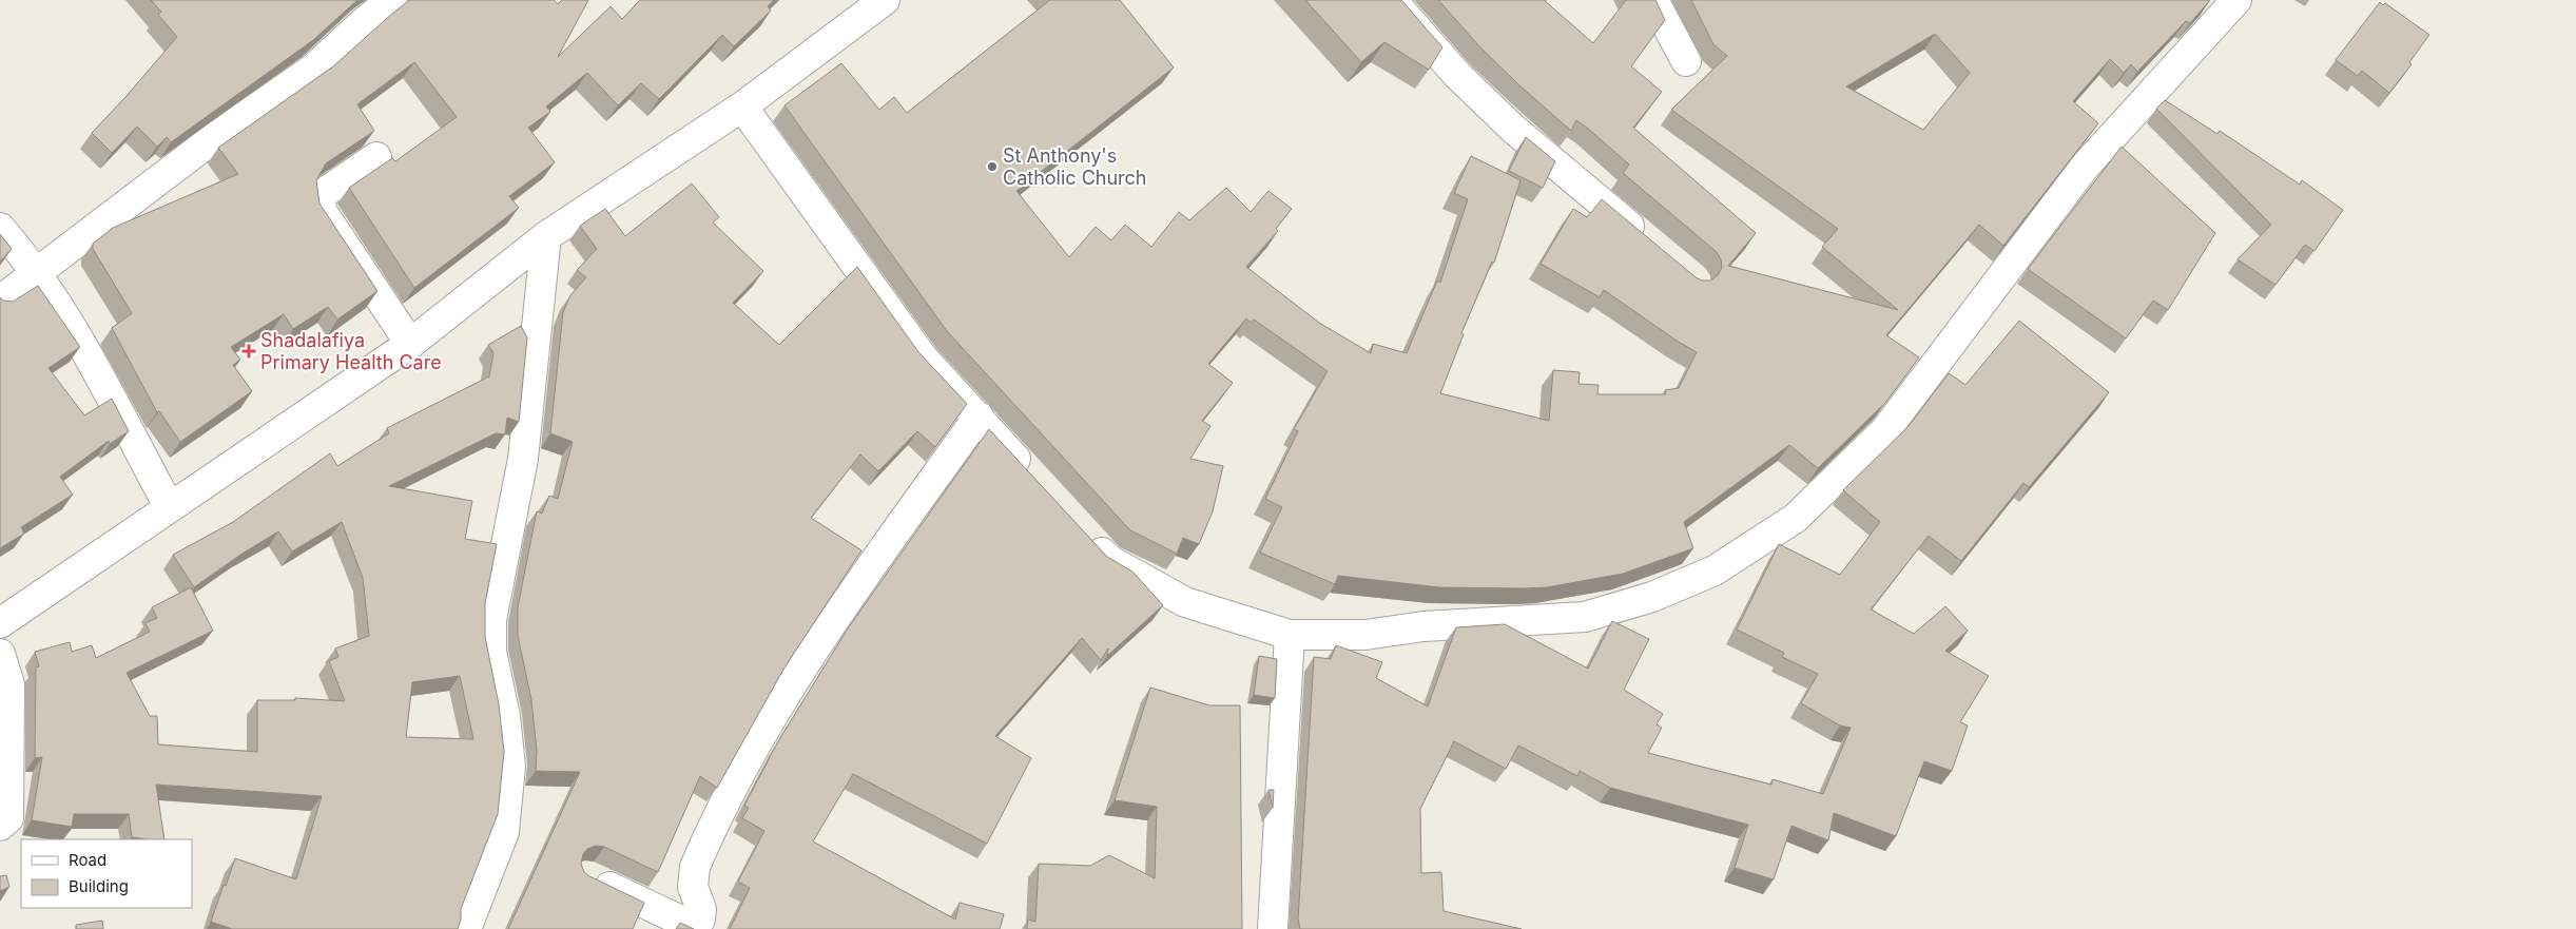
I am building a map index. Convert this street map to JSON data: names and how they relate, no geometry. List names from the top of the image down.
{
  "places": {
    "other": ["St Anthony's Catholic Church"],
    "health": ["Shadalafiya Primary Health Care"]
  },
  "legend": ["Road", "Building"]
}
